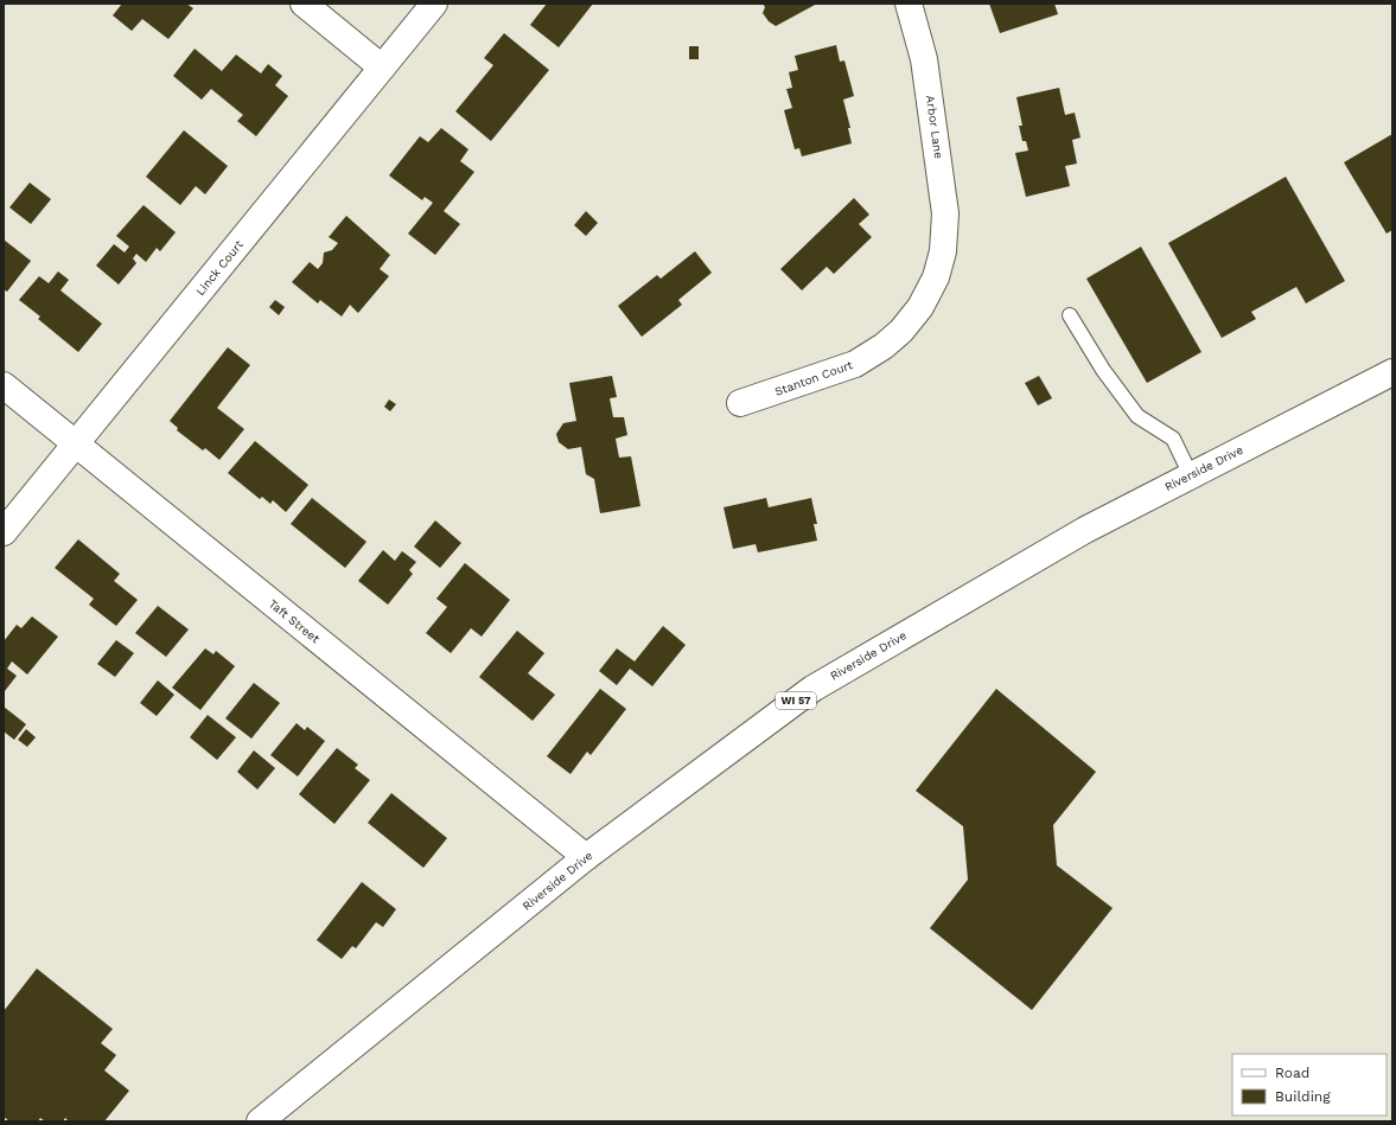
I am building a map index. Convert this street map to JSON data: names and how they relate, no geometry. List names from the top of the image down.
{
  "streets": {
    "street": [
      "Arbor Lane",
      "Linck Court",
      "Stanton Court",
      "Riverside Drive",
      "Taft Street",
      "WI 57"
    ]
  },
  "crossings": [
    ["Arbor Lane", "Stanton Court"],
    ["Linck Court", "Taft Street"],
    ["Riverside Drive", "Taft Street"]
  ],
  "legend": ["Road", "Building"]
}
